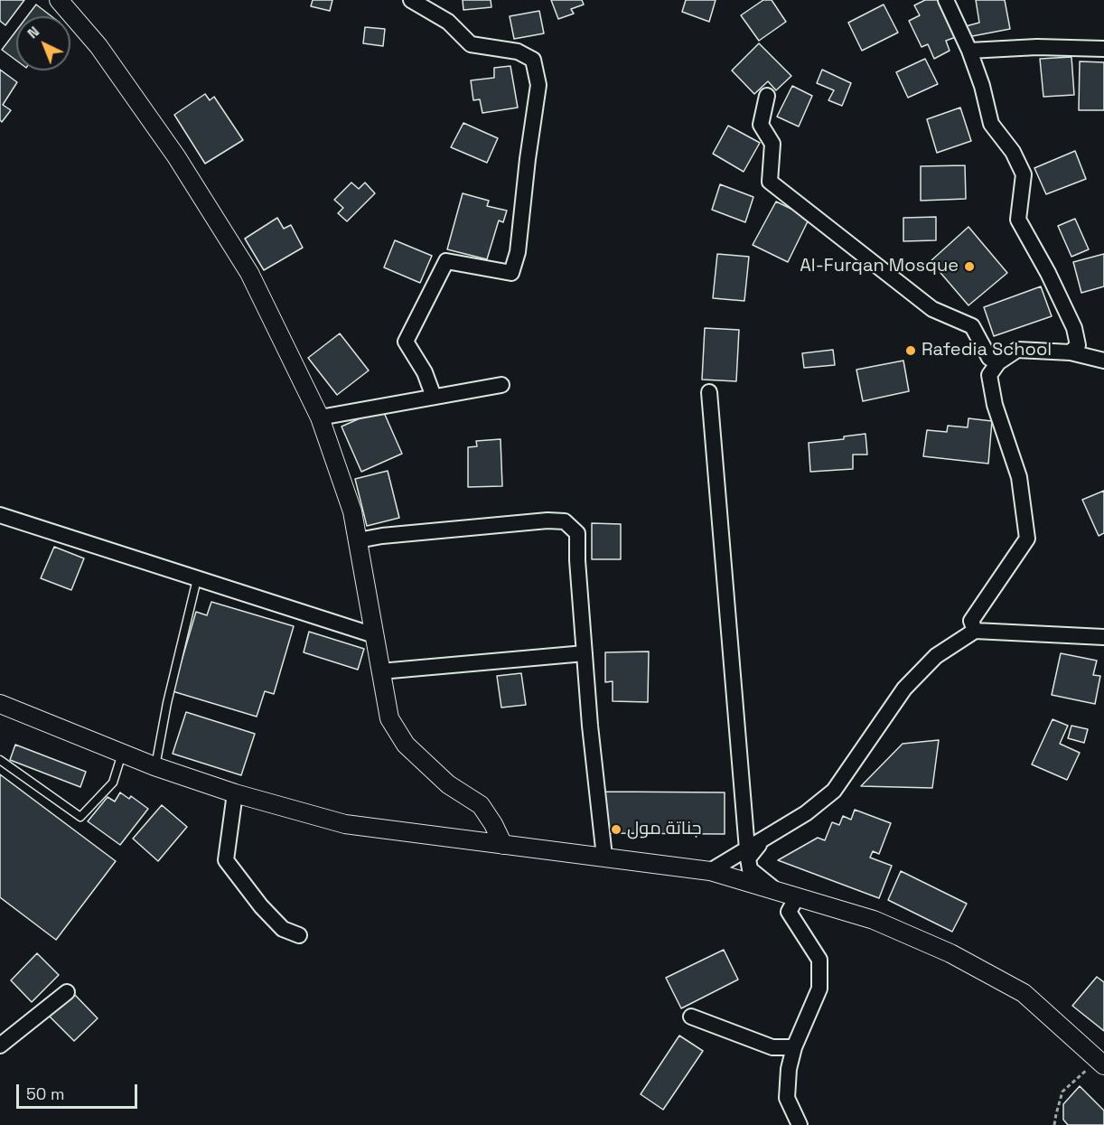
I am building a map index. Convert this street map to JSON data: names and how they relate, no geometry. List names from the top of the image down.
{
  "places": ["Al-Furqan Mosque", "Rafedia School", "جناتة مول"],
  "scale_bar": "50 m",
  "north": "top left"
}
